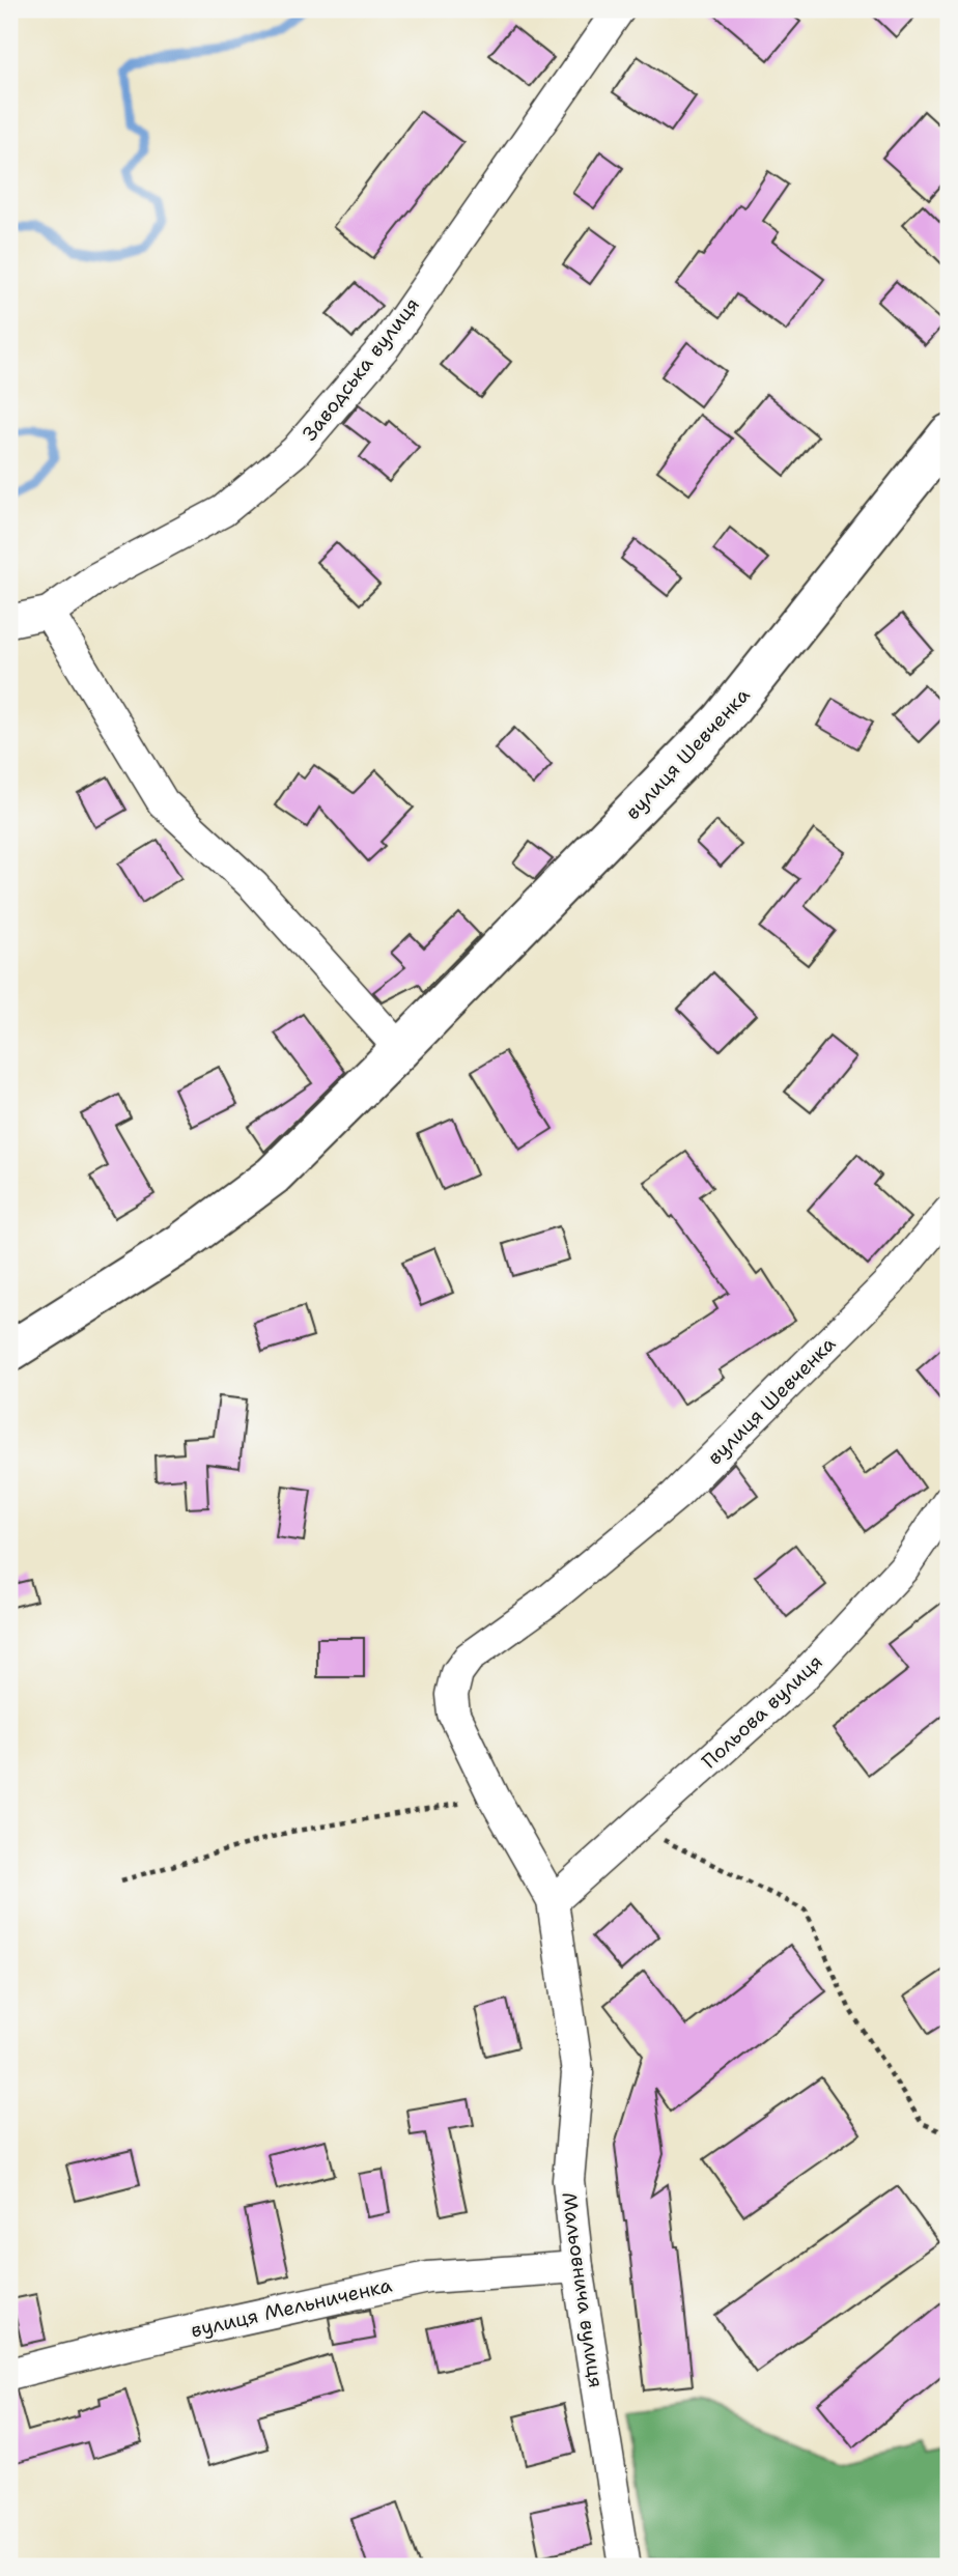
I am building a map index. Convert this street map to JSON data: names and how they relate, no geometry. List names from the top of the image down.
{
  "streets": {
    "street": [
      "Заводська вулиця",
      "вулиця Шевченка",
      "Польова вулиця",
      "Мальовнича вулиця",
      "вулиця Мельниченка"
    ]
  },
  "crossings": [
    ["вулиця Шевченка", "Мальовнича вулиця"],
    ["Польова вулиця", "Мальовнича вулиця"],
    ["Мальовнича вулиця", "вулиця Мельниченка"]
  ]
}
